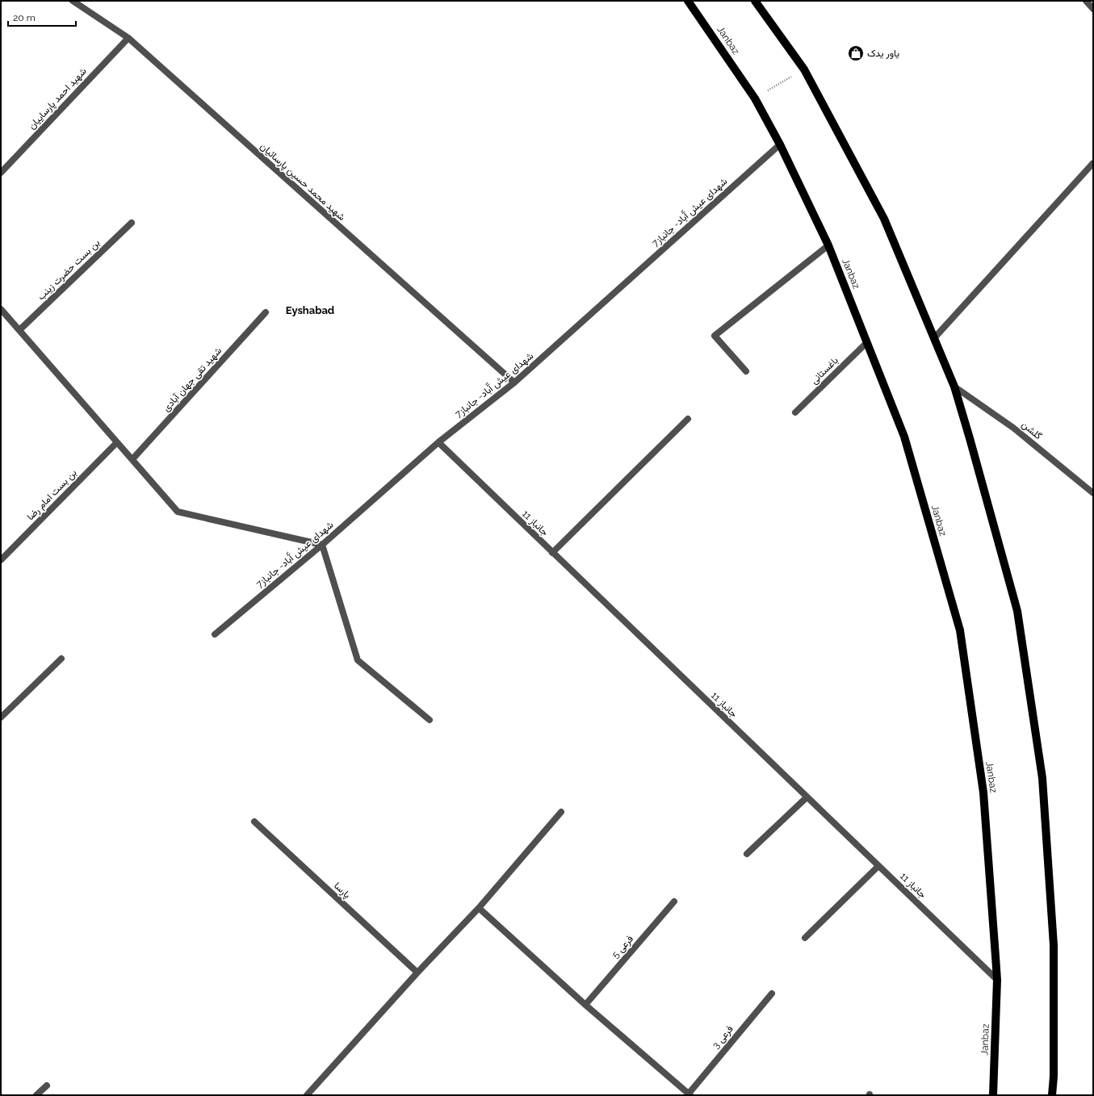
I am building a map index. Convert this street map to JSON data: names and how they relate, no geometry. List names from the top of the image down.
{
  "streets": {
    "main road": ["Janbaz"],
    "street": [
      "شهید احمد پارساییان",
      "شهید محمد حسین پارسائیان",
      "شهدای عیش آّباد- جانباز7",
      "بن بست حضرت زینب",
      "باغستانی",
      "شهید تقی جهان آبادی",
      "گلشن",
      "بن بست امام رضا",
      "11 جانباز",
      "پارسا",
      "فرعی 5",
      "فرعی 3"
    ]
  },
  "crossings": [
    ["Janbaz", "شهدای عیش آّباد- جانباز7"],
    ["Janbaz", "باغستانی"],
    ["Janbaz", "11 جانباز"],
    ["شهید احمد پارساییان", "شهید محمد حسین پارسائیان"],
    ["شهید محمد حسین پارسائیان", "شهدای عیش آّباد- جانباز7"],
    ["شهدای عیش آّباد- جانباز7", "11 جانباز"]
  ],
  "districts": ["Eyshabad"],
  "places": {
    "shop": ["یاور یدک"]
  },
  "scale_bar": "20 m"
}
